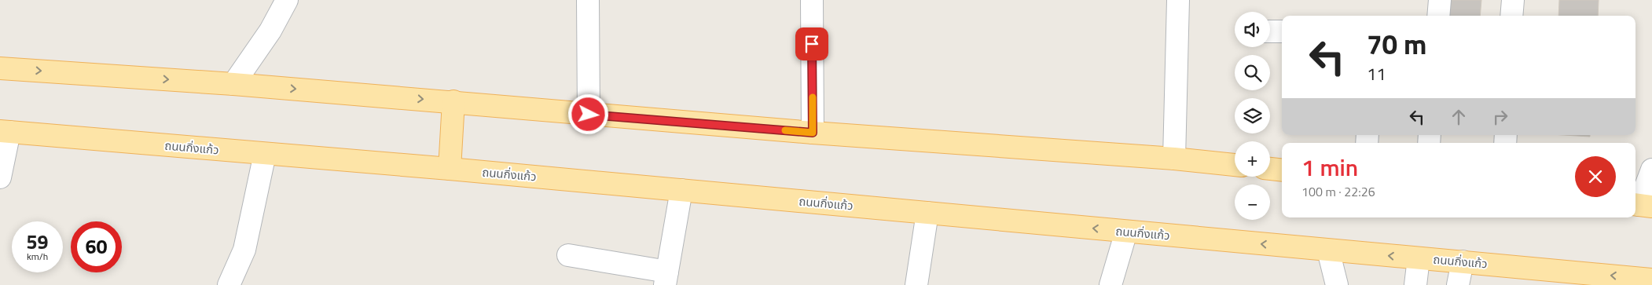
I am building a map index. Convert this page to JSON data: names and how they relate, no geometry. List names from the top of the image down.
{
  "streets": {
    "main road": ["ถนนกิ่งแก้ว"]
  },
  "page": {
    "map_buttons": ["+", "−"],
    "turn": ["70 m", "11"],
    "heading": ["1 min", "100 m · 22:26"],
    "speed": "59 km/h",
    "limit": "60"
  }
}
